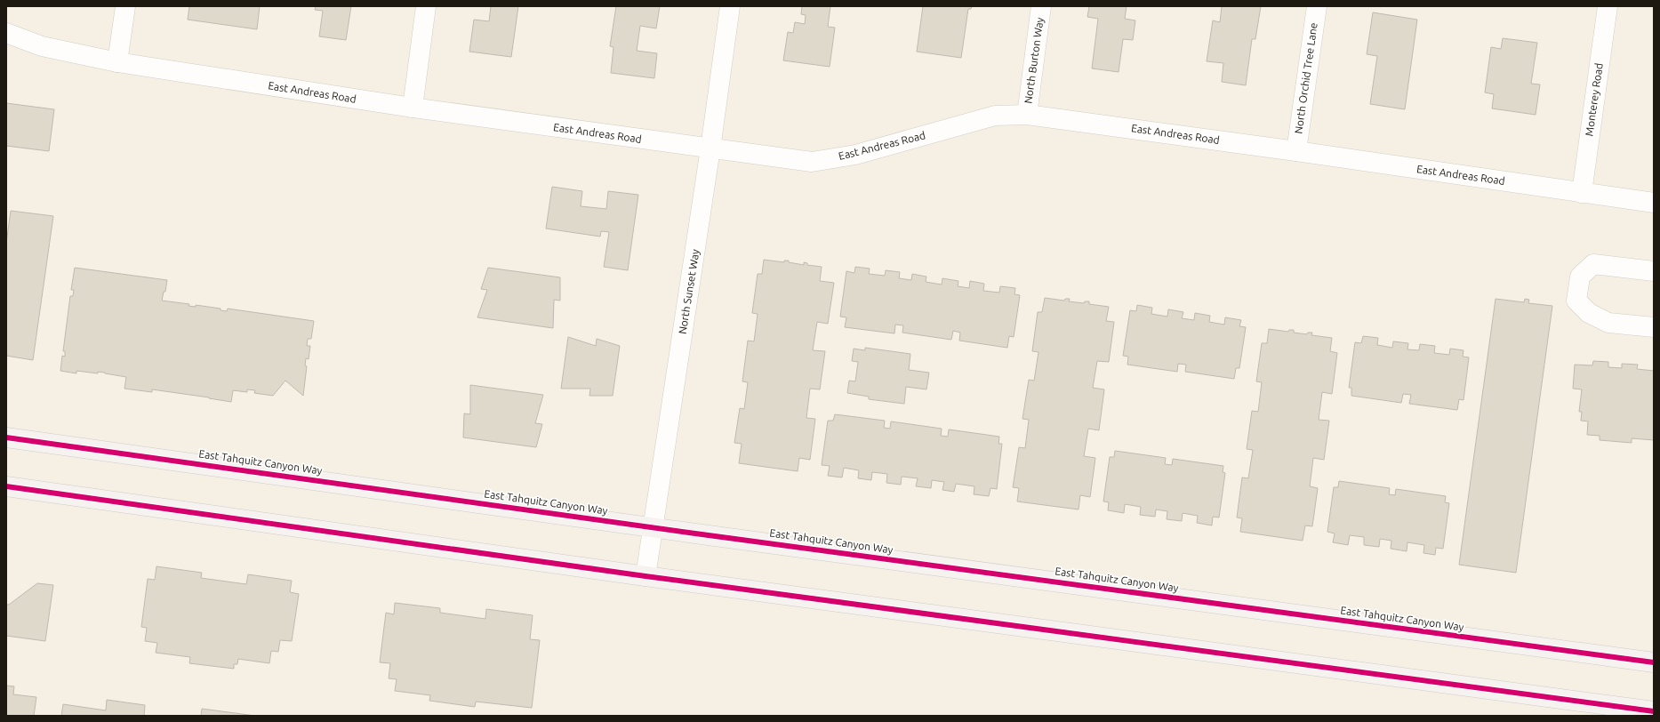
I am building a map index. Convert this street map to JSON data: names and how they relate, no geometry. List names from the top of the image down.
{
  "streets": {
    "main road": ["East Tahquitz Canyon Way"],
    "street": [
      "North Burton Way",
      "North Orchid Tree Lane",
      "East Andreas Road",
      "Monterey Road",
      "North Sunset Way"
    ]
  },
  "crossings": [
    ["North Burton Way", "East Andreas Road"],
    ["North Orchid Tree Lane", "East Andreas Road"],
    ["East Andreas Road", "Monterey Road"],
    ["East Andreas Road", "North Sunset Way"],
    ["North Sunset Way", "East Tahquitz Canyon Way"]
  ]
}
